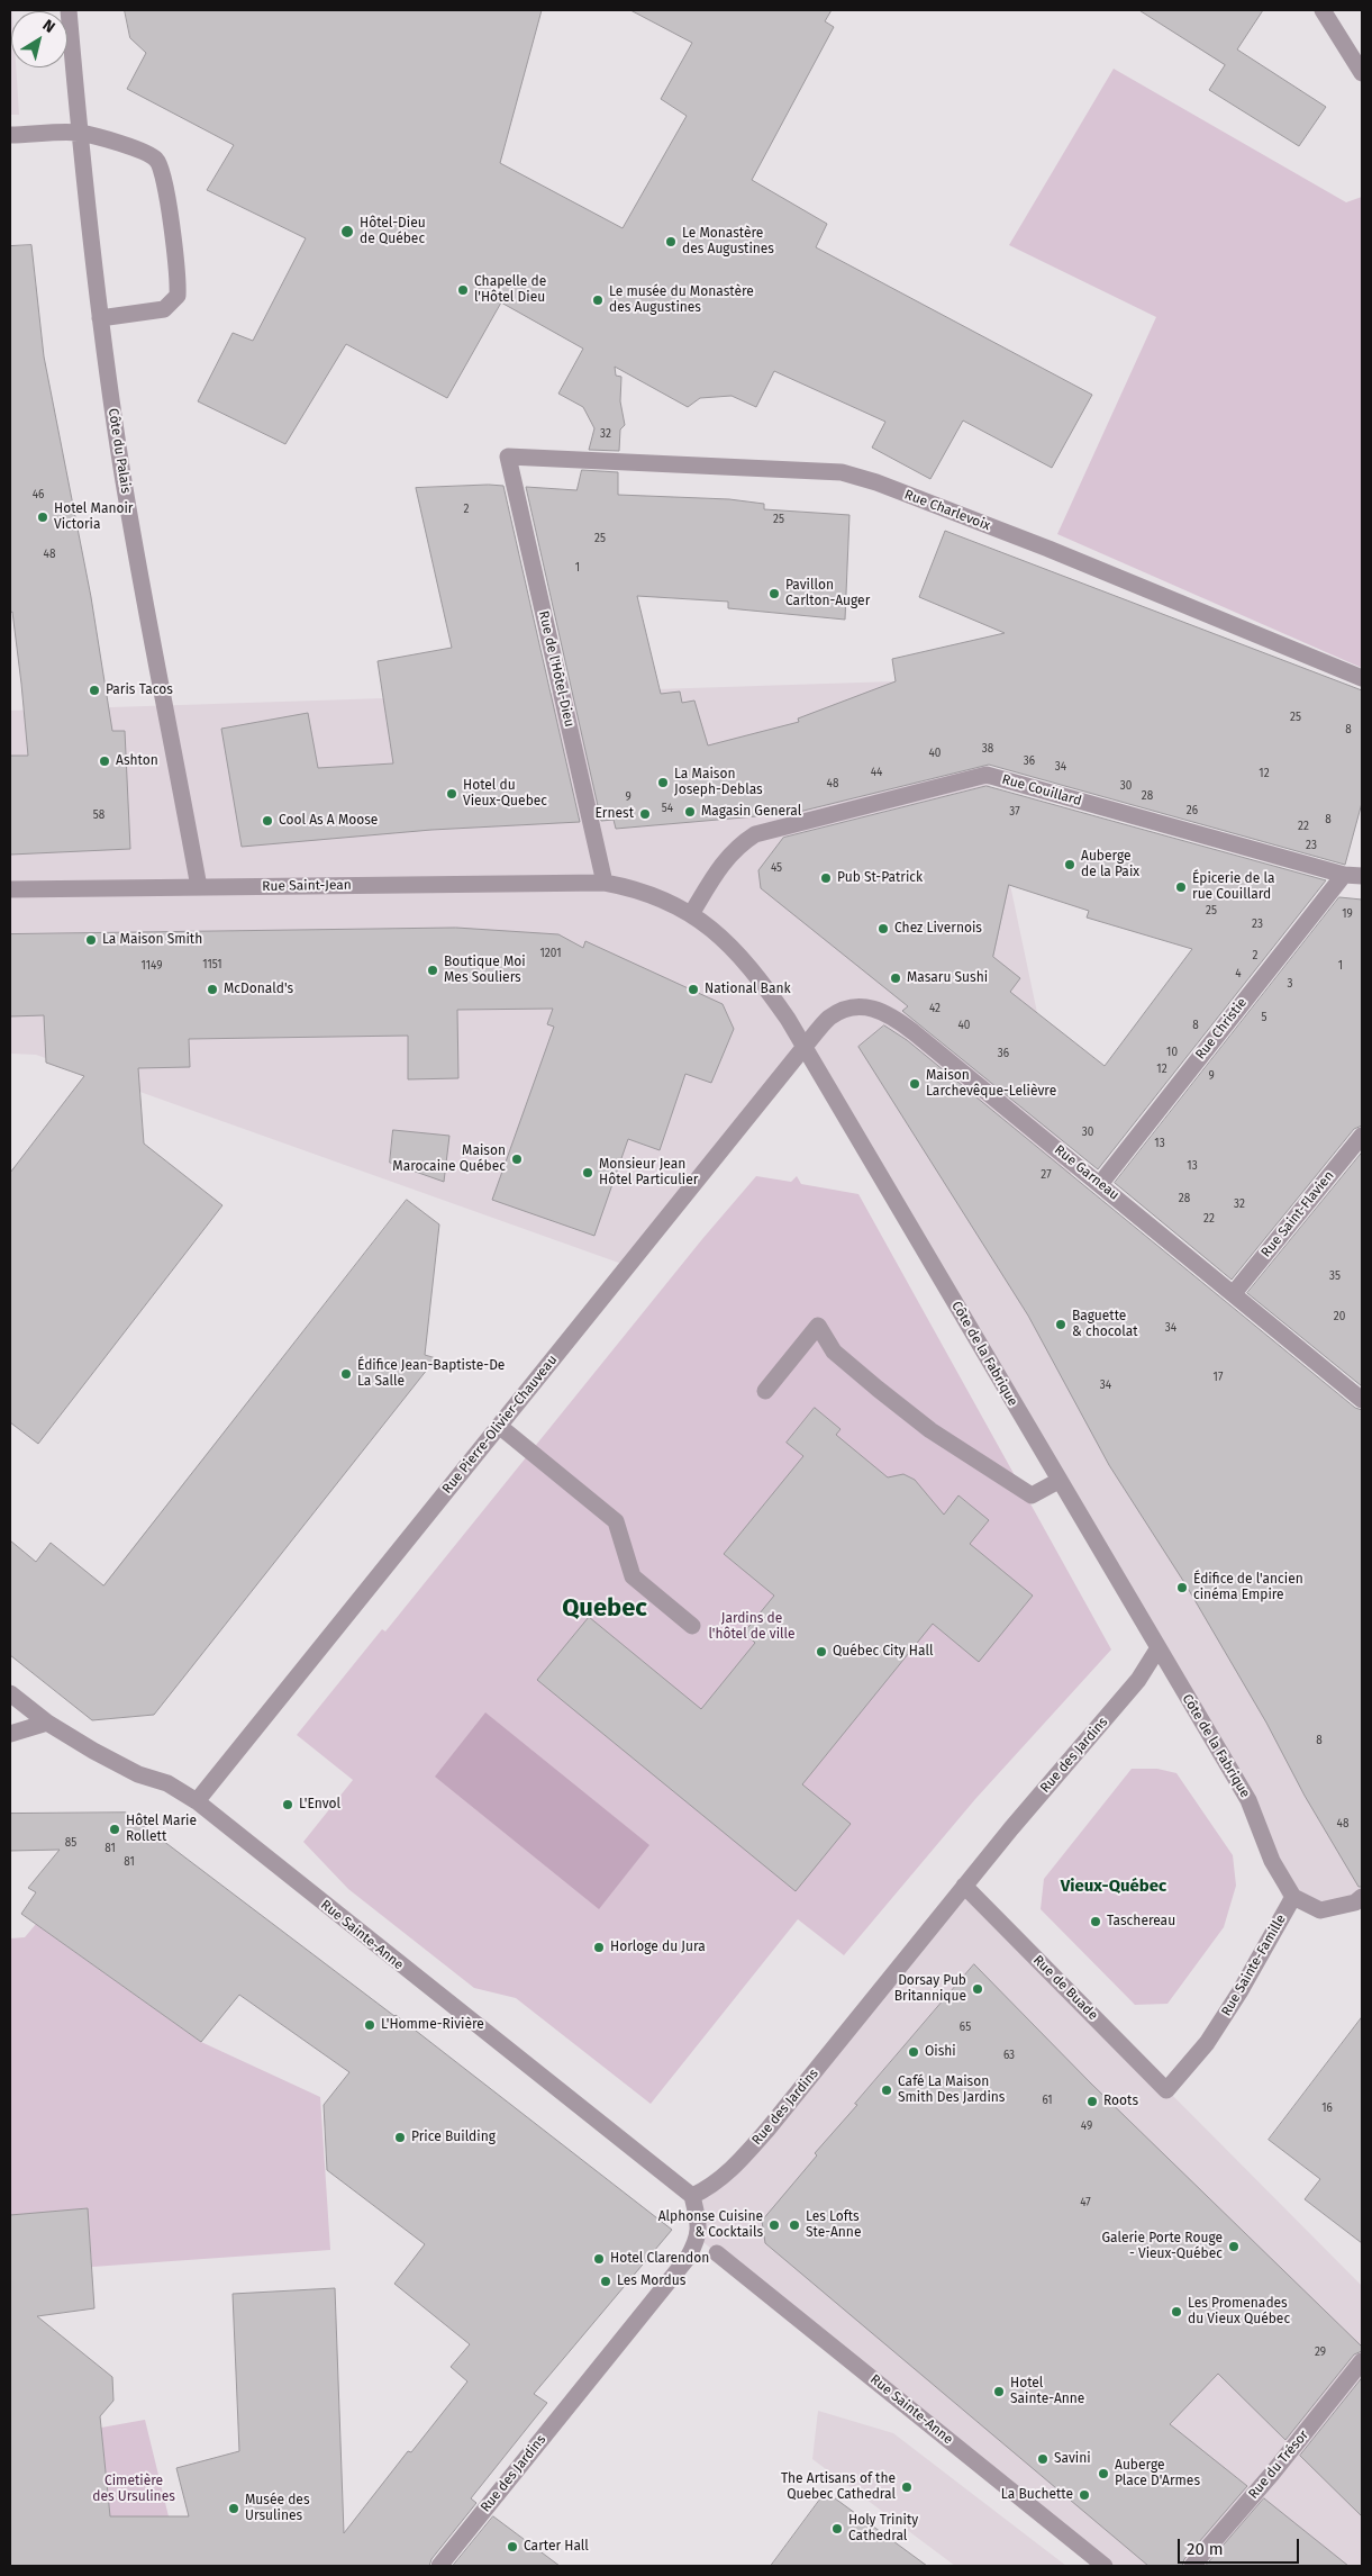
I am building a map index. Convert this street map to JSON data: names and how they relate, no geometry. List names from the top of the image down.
{
  "streets": {
    "street": [
      "Côte du Palais",
      "Rue Charlevoix",
      "Rue de l'Hôtel-Dieu",
      "Rue Couillard",
      "Rue Saint-Jean",
      "Rue Christie",
      "Rue Garneau",
      "Rue Saint-Flavien",
      "Côte de la Fabrique",
      "Rue Pierre-Olivier-Chauveau",
      "Rue des Jardins",
      "Rue Sainte-Anne",
      "Rue Sainte-Famille",
      "Rue de Buade",
      "Rue du Trésor"
    ]
  },
  "crossings": [
    ["Côte du Palais", "Rue Saint-Jean"],
    ["Rue Charlevoix", "Rue de l'Hôtel-Dieu"],
    ["Rue de l'Hôtel-Dieu", "Rue Saint-Jean"],
    ["Rue de l'Hôtel-Dieu", "Côte de la Fabrique"],
    ["Rue Couillard", "Rue Christie"],
    ["Rue Couillard", "Côte de la Fabrique"],
    ["Rue Saint-Jean", "Côte de la Fabrique"],
    ["Rue Christie", "Rue Garneau"],
    ["Rue Garneau", "Rue Saint-Flavien"],
    ["Rue Garneau", "Côte de la Fabrique"],
    ["Rue Garneau", "Rue Pierre-Olivier-Chauveau"],
    ["Côte de la Fabrique", "Rue Pierre-Olivier-Chauveau"],
    ["Côte de la Fabrique", "Rue des Jardins"],
    ["Côte de la Fabrique", "Rue Sainte-Famille"],
    ["Rue Pierre-Olivier-Chauveau", "Rue Sainte-Anne"],
    ["Rue des Jardins", "Rue Sainte-Anne"],
    ["Rue des Jardins", "Rue de Buade"],
    ["Rue Sainte-Famille", "Rue de Buade"]
  ],
  "districts": ["Quebec", "Vieux-Québec"],
  "parks": ["Jardins de l'hôtel de ville", "Cimetière des Ursulines"],
  "places": [
    "Hôtel-Dieu de Québec",
    "Le Monastère des Augustines",
    "Chapelle de l'Hôtel Dieu",
    "Le musée du Monastère des Augustines",
    "Hotel Manoir Victoria",
    "Pavillon Carlton-Auger",
    "Paris Tacos",
    "Ashton",
    "La Maison Joseph-Deblas",
    "Hotel du Vieux-Quebec",
    "Magasin General",
    "Ernest",
    "Cool As A Moose",
    "Auberge de la Paix",
    "Pub St-Patrick",
    "Épicerie de la rue Couillard",
    "Chez Livernois",
    "La Maison Smith",
    "Boutique Moi Mes Souliers",
    "Masaru Sushi",
    "McDonald's",
    "National Bank",
    "Maison Larchevêque-Lelièvre",
    "Maison Marocaine Québec",
    "Monsieur Jean Hôtel Particulier",
    "Baguette & chocolat",
    "Édifice Jean-Baptiste-De La Salle",
    "Édifice de l'ancien cinéma Empire",
    "Québec City Hall",
    "L'Envol",
    "Hôtel Marie Rollett",
    "Taschereau",
    "Horloge du Jura",
    "Dorsay Pub Britannique",
    "L'Homme-Rivière",
    "Oishi",
    "Café La Maison Smith Des Jardins",
    "Roots",
    "Price Building",
    "Alphonse Cuisine & Cocktails",
    "Les Lofts Ste-Anne",
    "Galerie Porte Rouge - Vieux-Québec",
    "Hotel Clarendon",
    "Les Mordus",
    "Les Promenades du Vieux Québec",
    "Hotel Sainte-Anne",
    "Savini",
    "Auberge Place D'Armes",
    "The Artisans of the Quebec Cathedral",
    "La Buchette",
    "Musée des Ursulines",
    "Holy Trinity Cathedral",
    "Carter Hall"
  ],
  "house_numbers": [
    "32",
    "46",
    "2",
    "25",
    "25",
    "48",
    "1",
    "25",
    "8",
    "38",
    "40",
    "36",
    "34",
    "44",
    "12",
    "48",
    "30",
    "28",
    "9",
    "54",
    "26",
    "37",
    "58",
    "8",
    "22",
    "23",
    "45",
    "25",
    "19",
    "23",
    "1201",
    "2",
    "1151",
    "1149",
    "1",
    "4",
    "3",
    "42",
    "5",
    "40",
    "8",
    "10",
    "36",
    "12",
    "9",
    "30",
    "13",
    "13",
    "27",
    "28",
    "32",
    "22",
    "35",
    "20",
    "34",
    "17",
    "34",
    "8",
    "48",
    "85",
    "81",
    "81",
    "65",
    "63",
    "61",
    "16",
    "49",
    "47",
    "29"
  ],
  "scale_bar": "20 m",
  "north": "top right"
}
